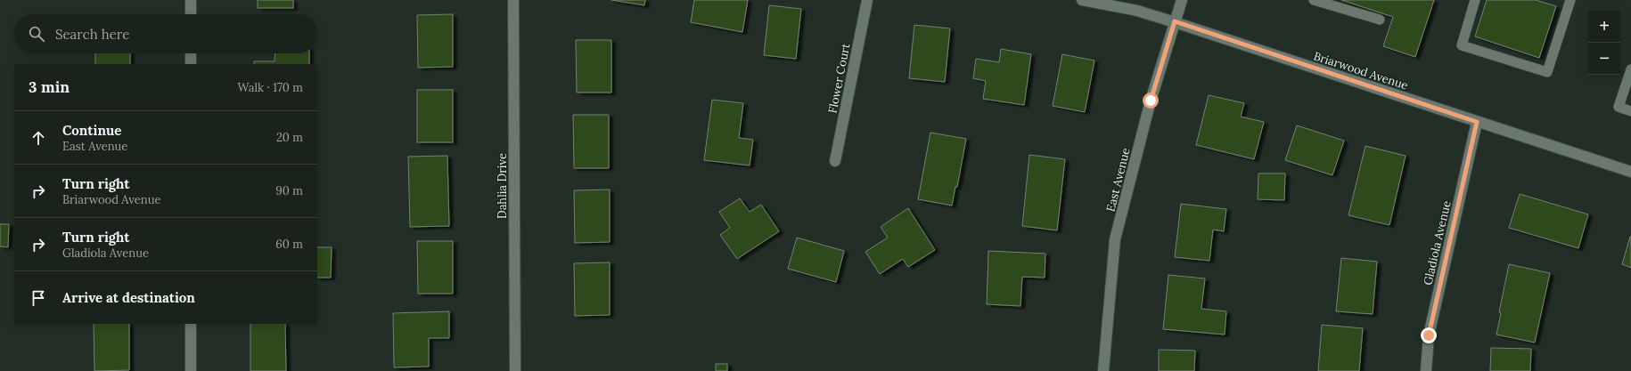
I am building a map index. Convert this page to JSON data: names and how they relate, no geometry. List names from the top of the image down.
{
  "streets": {
    "street": [
      "Briarwood Avenue",
      "Flower Court",
      "East Avenue",
      "Dahlia Drive",
      "Gladiola Avenue"
    ]
  },
  "crossings": [
    ["Briarwood Avenue", "East Avenue"],
    ["Briarwood Avenue", "Gladiola Avenue"]
  ],
  "page": {
    "map_buttons": ["+", "−"],
    "search": "Search here",
    "heading": ["3 min", "Walk · 170 m"],
    "list": [
      ["Continue", "East Avenue", "20 m"],
      ["Turn right", "Briarwood Avenue", "90 m"],
      ["Turn right", "Gladiola Avenue", "60 m"],
      "Arrive at destination"
    ]
  }
}
